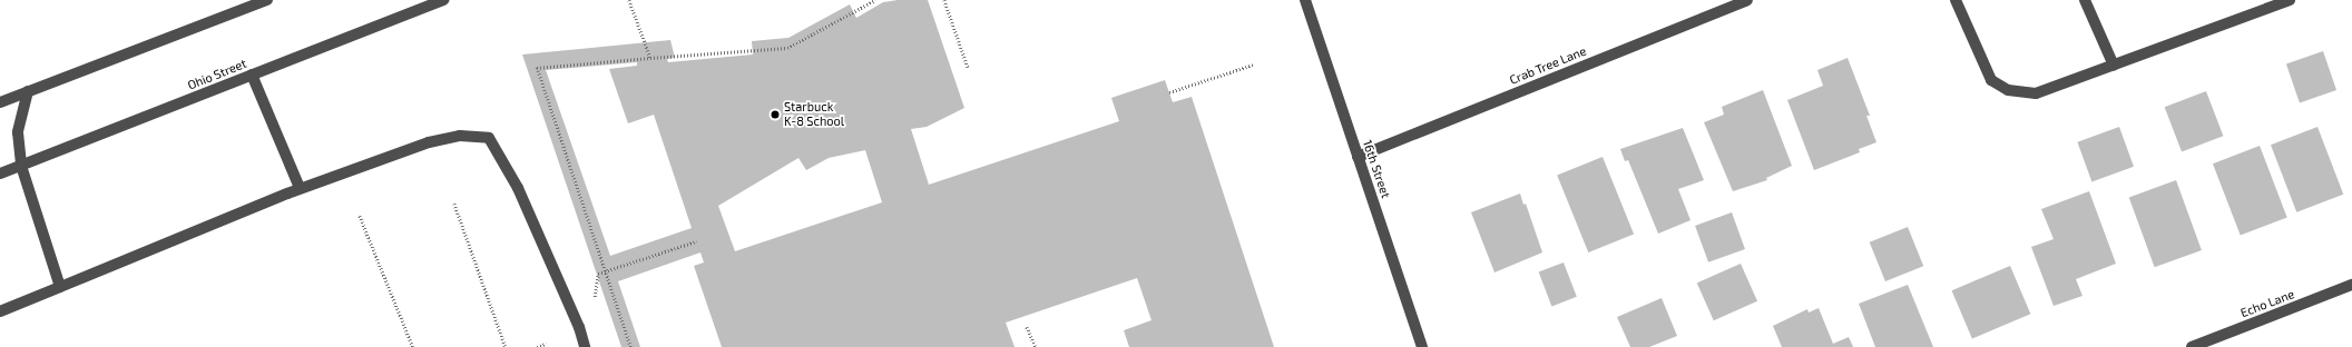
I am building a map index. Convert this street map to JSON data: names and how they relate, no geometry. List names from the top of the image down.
{
  "streets": {
    "street": [
      "Crab Tree Lane",
      "Ohio Street",
      "16th Street",
      "Echo Lane"
    ]
  },
  "crossings": [
    ["Crab Tree Lane", "16th Street"]
  ],
  "places": ["Starbuck K-8 School"]
}
